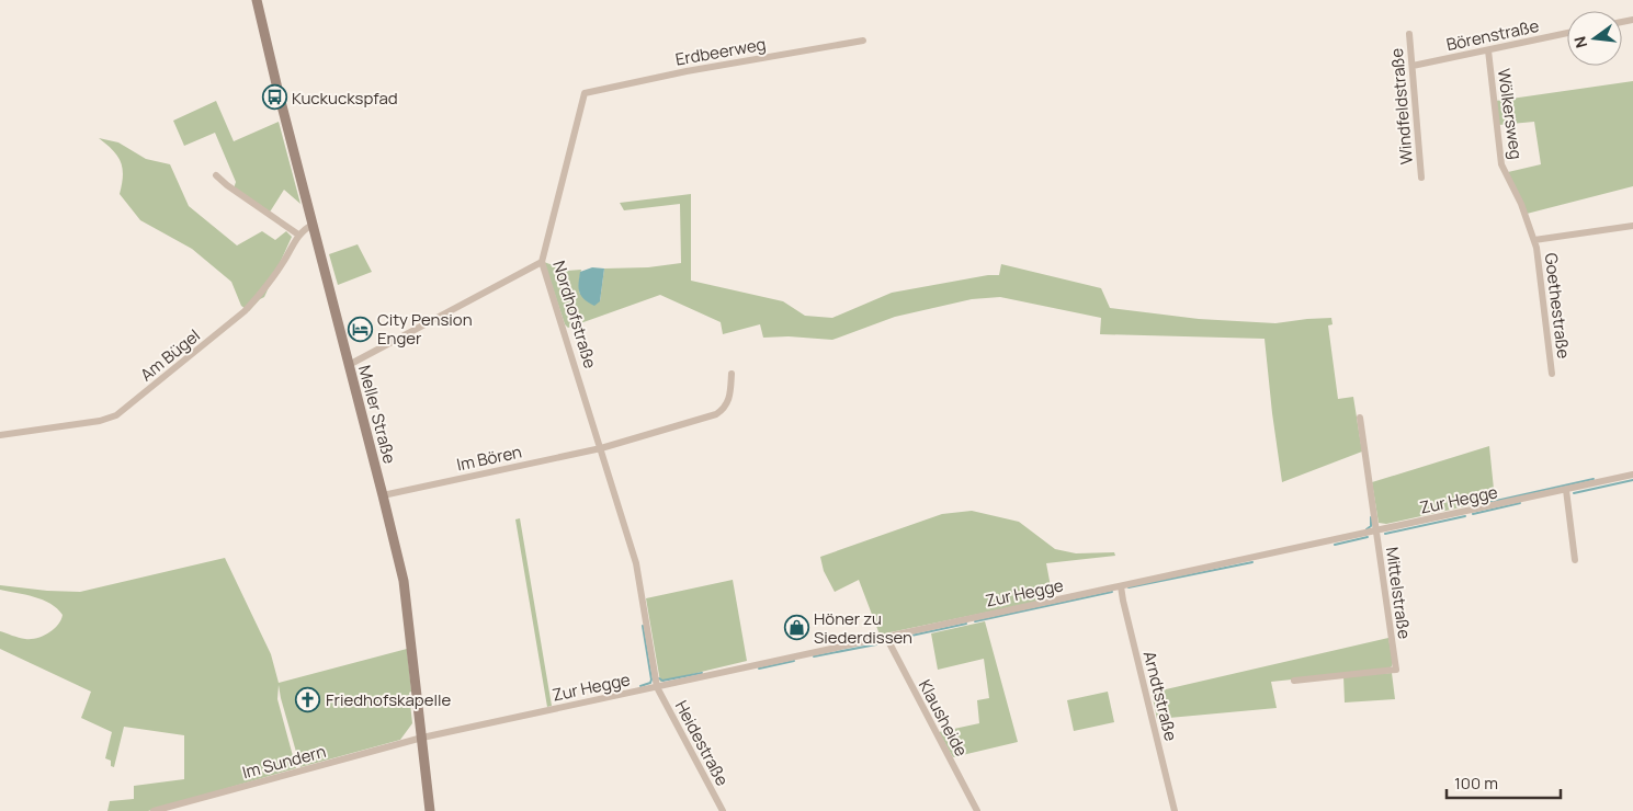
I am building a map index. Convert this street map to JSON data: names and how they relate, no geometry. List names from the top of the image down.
{
  "streets": {
    "main road": ["Meller Straße"],
    "street": [
      "Börenstraße",
      "Erdbeerweg",
      "Windfeldstraße",
      "Wölkersweg",
      "Goethestraße",
      "Nordhofstraße",
      "Am Bügel",
      "Im Bören",
      "Zur Hegge",
      "Mittelstraße",
      "Arndtstraße",
      "Klausheide",
      "Heidestraße",
      "Im Sundern"
    ]
  },
  "crossings": [
    ["Börenstraße", "Windfeldstraße"],
    ["Börenstraße", "Wölkersweg"],
    ["Erdbeerweg", "Nordhofstraße"],
    ["Wölkersweg", "Goethestraße"],
    ["Nordhofstraße", "Im Bören"],
    ["Nordhofstraße", "Zur Hegge"],
    ["Nordhofstraße", "Heidestraße"],
    ["Am Bügel", "Meller Straße"],
    ["Meller Straße", "Im Bören"],
    ["Meller Straße", "Zur Hegge"],
    ["Meller Straße", "Im Sundern"],
    ["Zur Hegge", "Mittelstraße"],
    ["Zur Hegge", "Arndtstraße"],
    ["Zur Hegge", "Klausheide"],
    ["Zur Hegge", "Heidestraße"],
    ["Zur Hegge", "Im Sundern"]
  ],
  "places": {
    "bus stop": ["Kuckuckspfad"],
    "hotel": ["City Pension Enger"],
    "shop": ["Höner zu Siederdissen"],
    "church": ["Friedhofskapelle"]
  },
  "scale_bar": "100 m",
  "north": "left"
}
